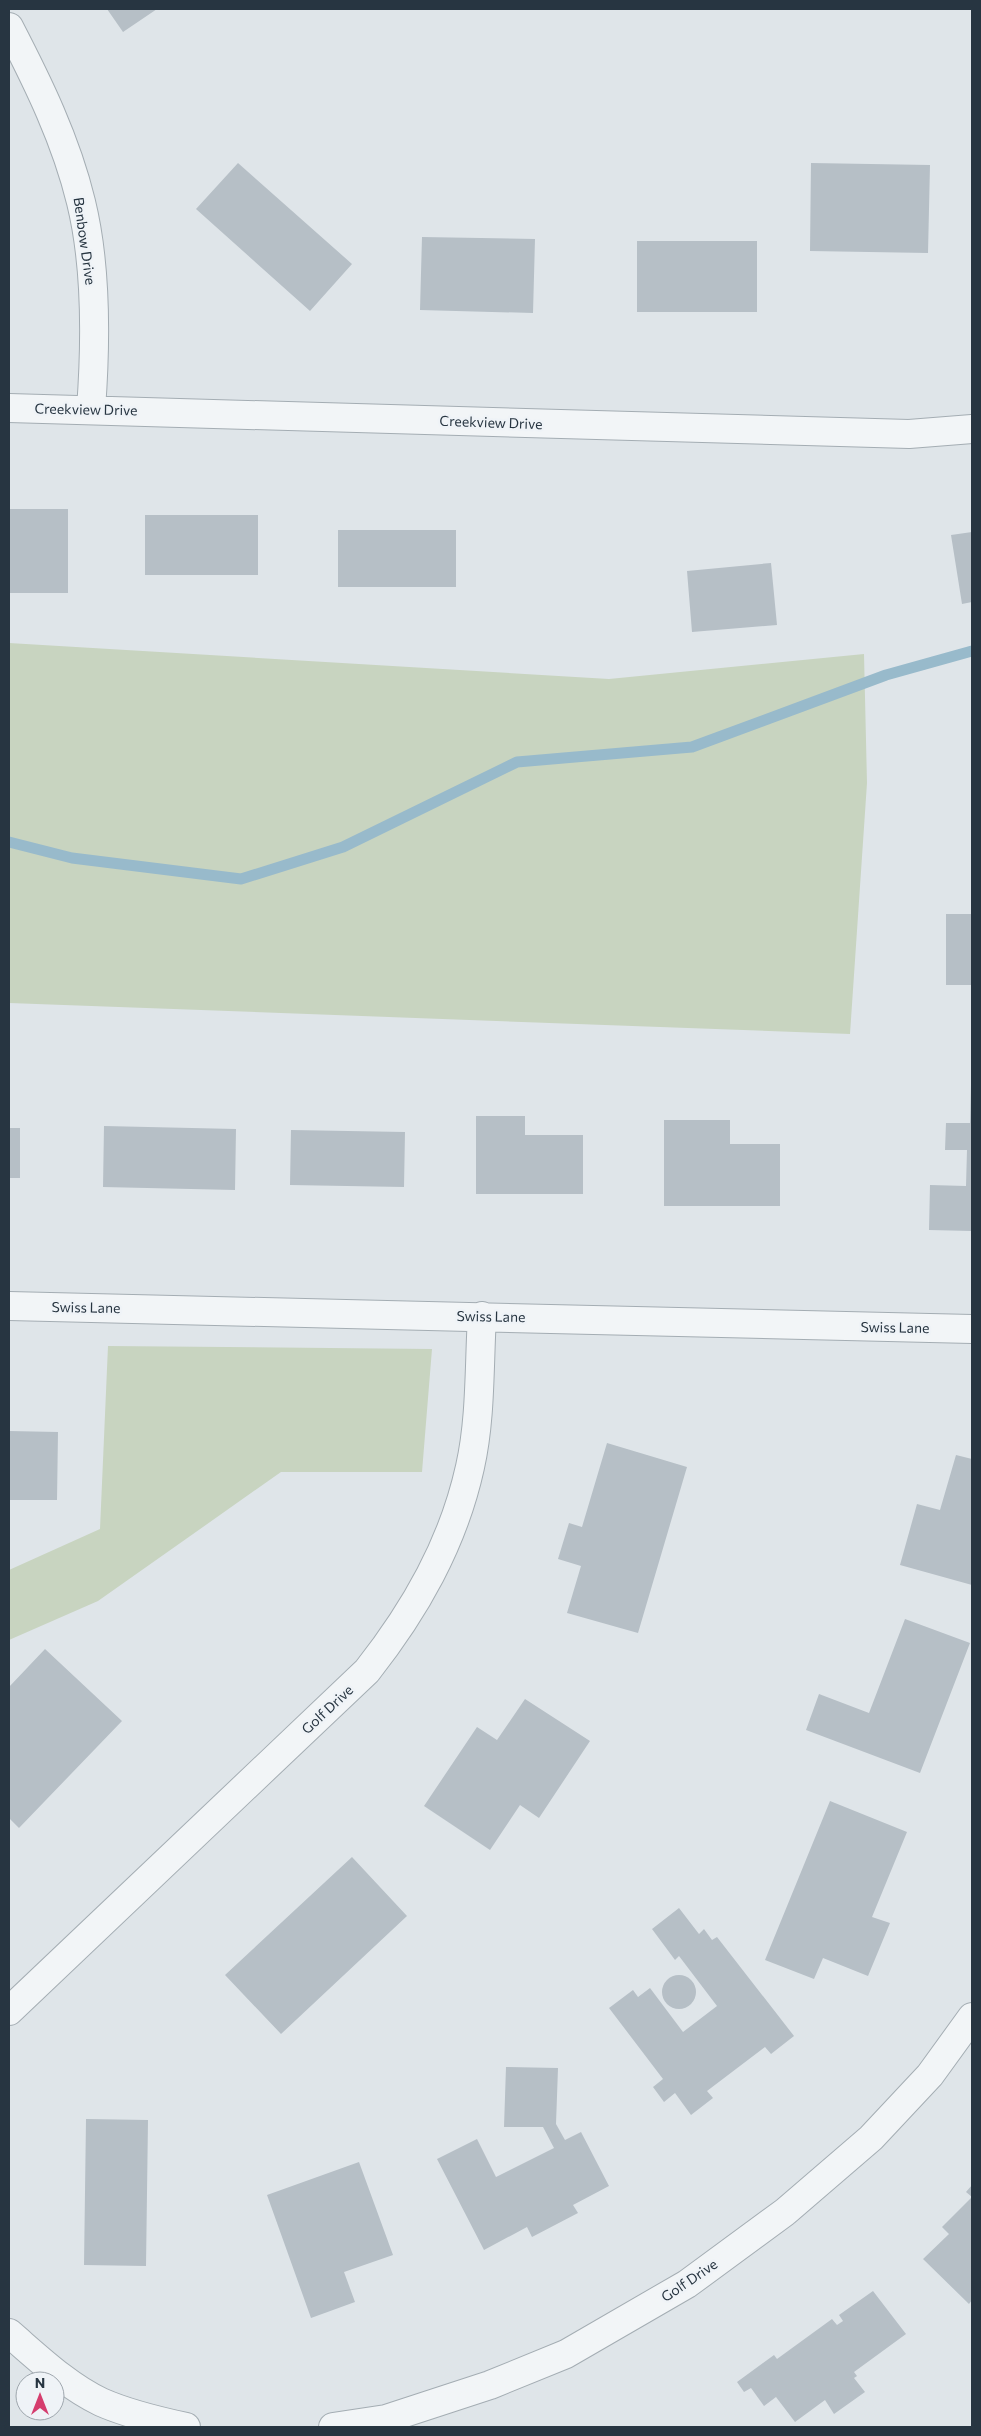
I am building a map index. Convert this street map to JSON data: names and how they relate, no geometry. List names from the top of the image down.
{
  "streets": {
    "street": [
      "Benbow Drive",
      "Creekview Drive",
      "Swiss Lane",
      "Golf Drive"
    ]
  },
  "crossings": [
    ["Benbow Drive", "Creekview Drive"],
    ["Swiss Lane", "Golf Drive"]
  ],
  "north": "top"
}
